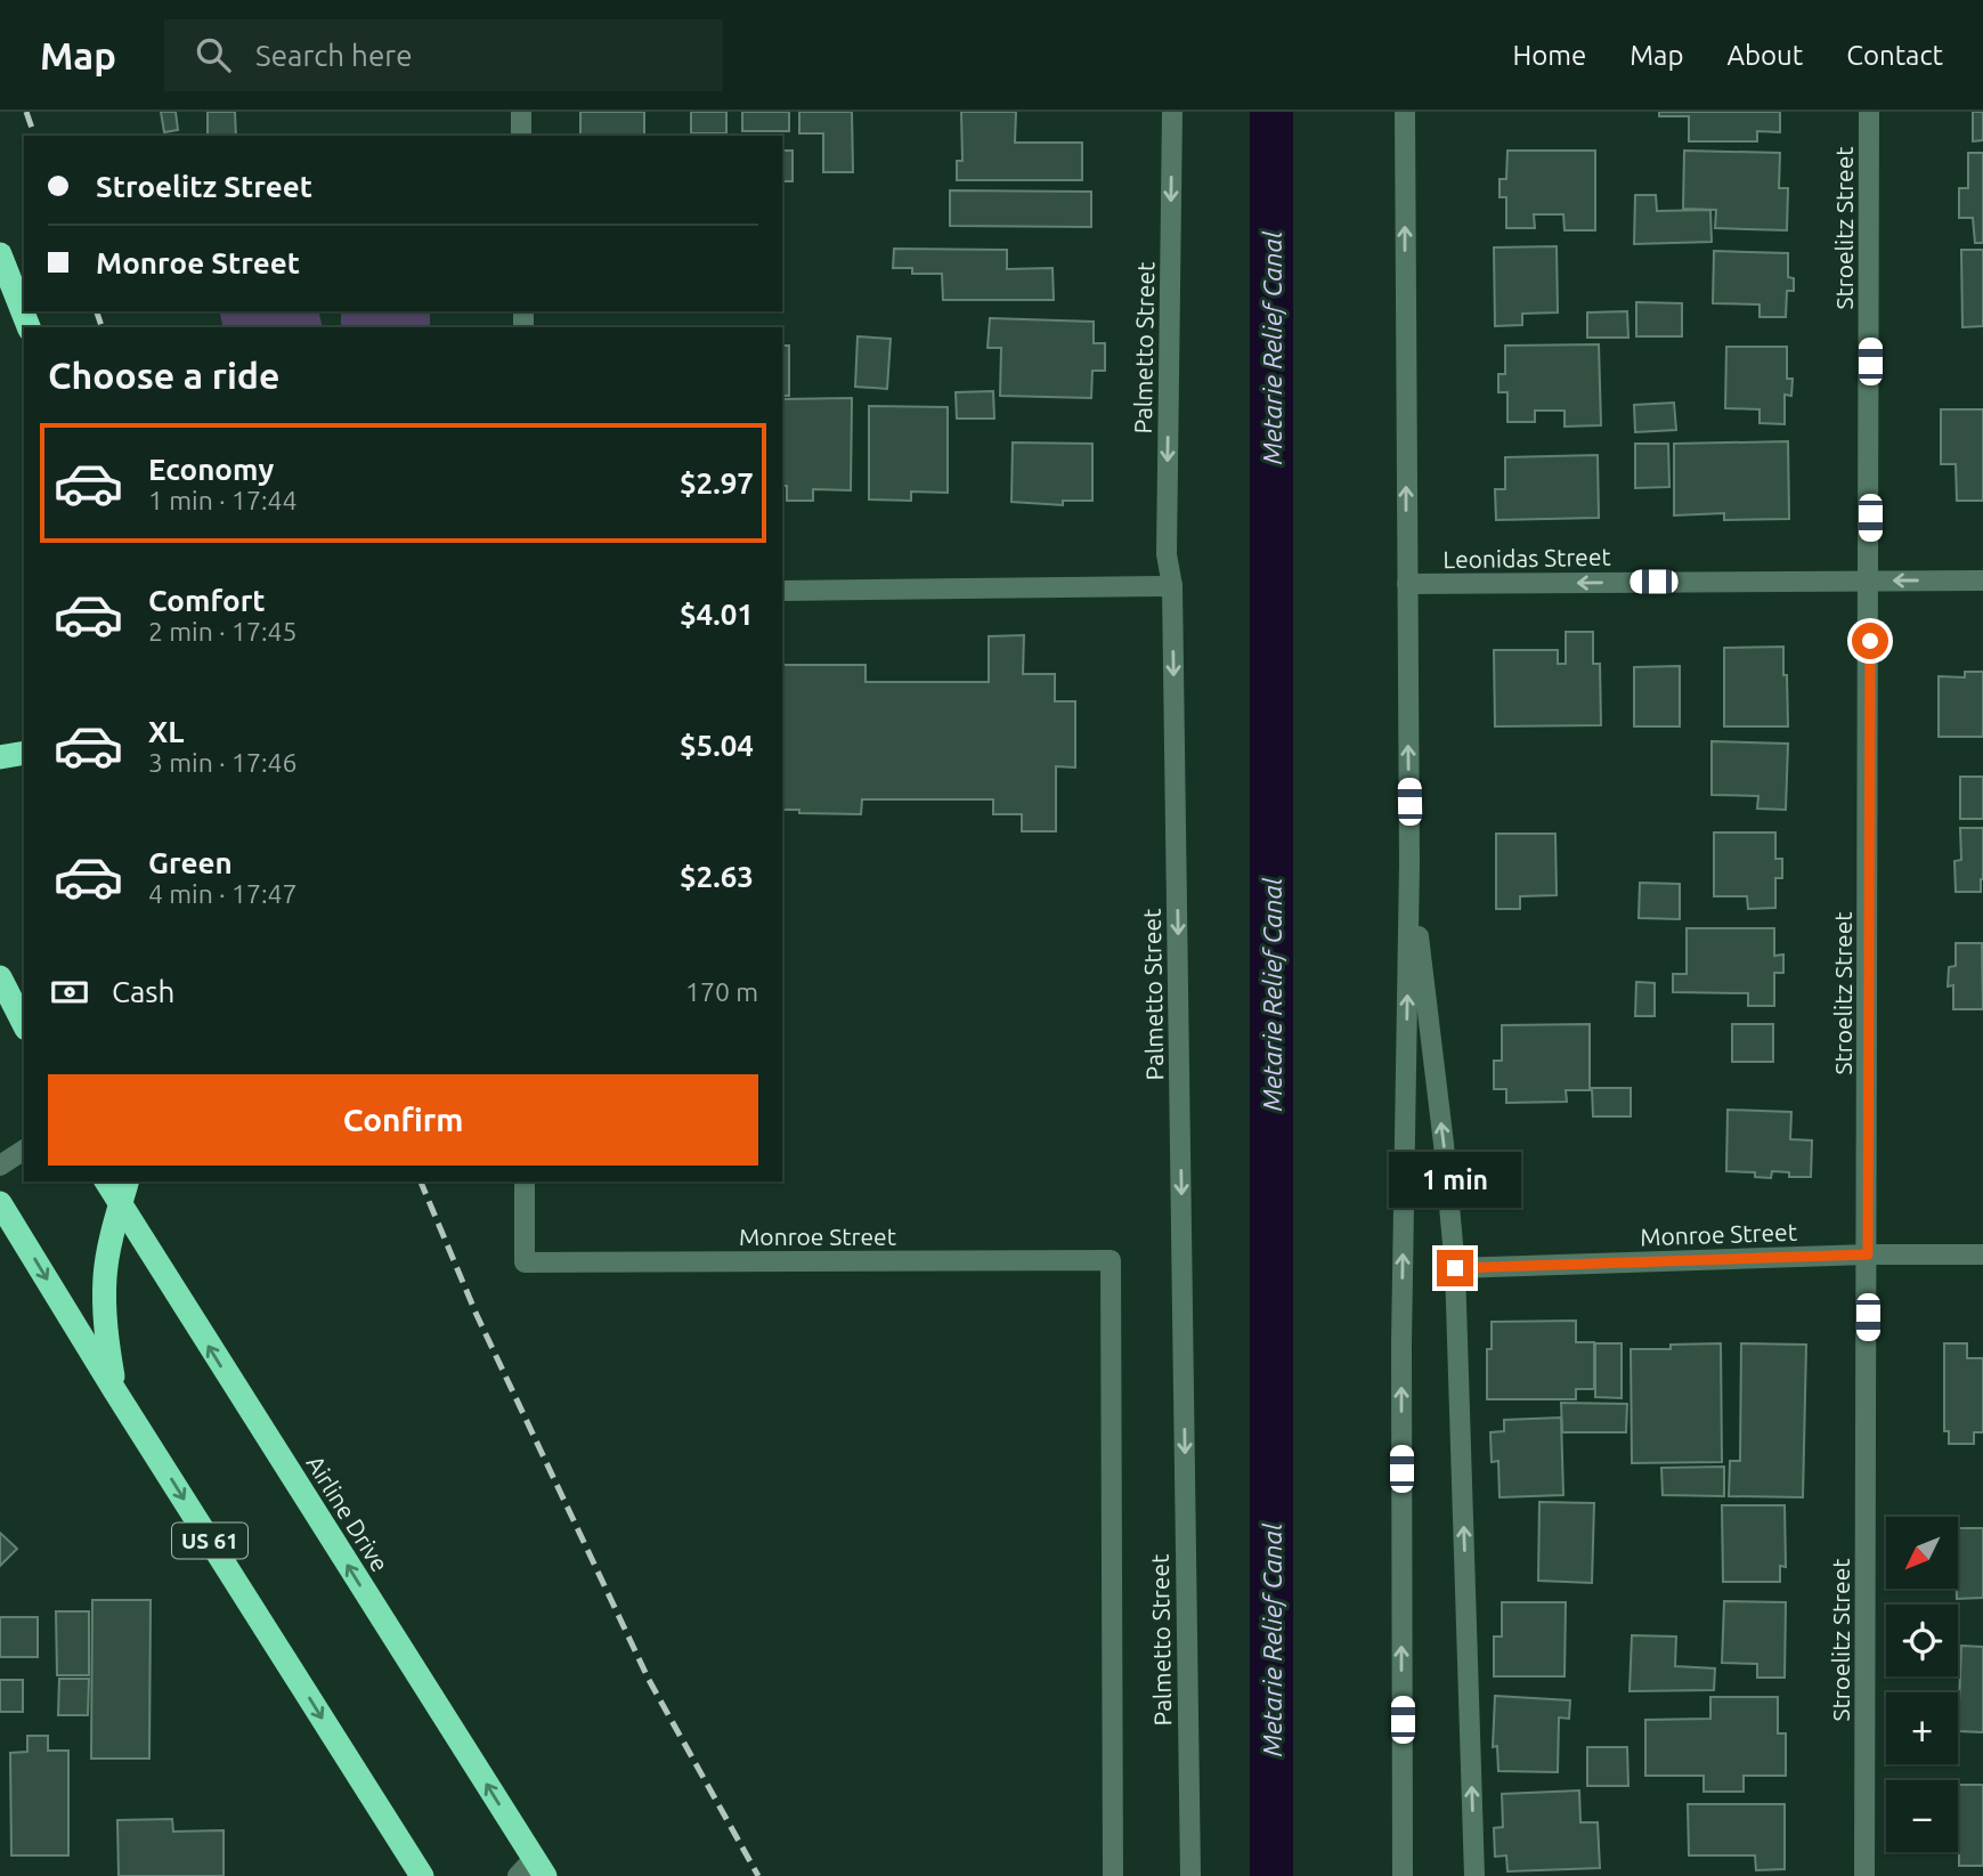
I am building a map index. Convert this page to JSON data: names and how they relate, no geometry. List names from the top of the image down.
{
  "streets": {
    "highway": ["Airline Drive", "US 61"],
    "street": [
      "Stroelitz Street",
      "Palmetto Street",
      "Leonidas Street",
      "Monroe Street"
    ]
  },
  "crossings": [
    ["Stroelitz Street", "Leonidas Street"],
    ["Stroelitz Street", "Monroe Street"],
    ["Palmetto Street", "Monroe Street"]
  ],
  "one_way": ["Leonidas Street"],
  "water": ["Metarie Relief Canal"],
  "north": "bottom left",
  "page": {
    "header": "Map",
    "search": "Search here",
    "nav": [
      "Home",
      "Map",
      "About",
      "Contact"
    ],
    "banner": ["Stroelitz Street", "Monroe Street"],
    "heading": "Choose a ride",
    "list": [
      {
        "name": "Economy",
        "note": "1 min · 17:44",
        "value": "$2.97"
      },
      {
        "name": "Comfort",
        "note": "2 min · 17:45",
        "value": "$4.01"
      },
      {
        "name": "XL",
        "note": "3 min · 17:46",
        "value": "$5.04"
      },
      {
        "name": "Green",
        "note": "4 min · 17:47",
        "value": "$2.63"
      }
    ],
    "pay": ["Cash", "170 m"],
    "buttons": "Confirm",
    "bubble": "1 min",
    "map_buttons": ["+", "−"]
  }
}
